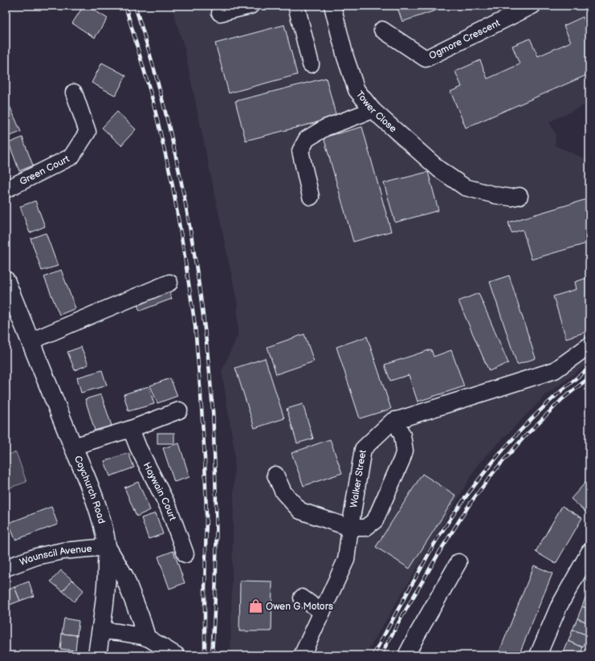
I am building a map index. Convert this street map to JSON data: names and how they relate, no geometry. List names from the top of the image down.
{
  "streets": {
    "main road": ["Coychurch Road"],
    "street": [
      "Ogmore Crescent",
      "Tower Close",
      "Green Court",
      "Walker Street",
      "Haywain Court",
      "Waunscil Avenue"
    ]
  },
  "crossings": [
    ["Coychurch Road", "Waunscil Avenue"]
  ],
  "places": {
    "shop": ["Owen G Motors"]
  }
}
